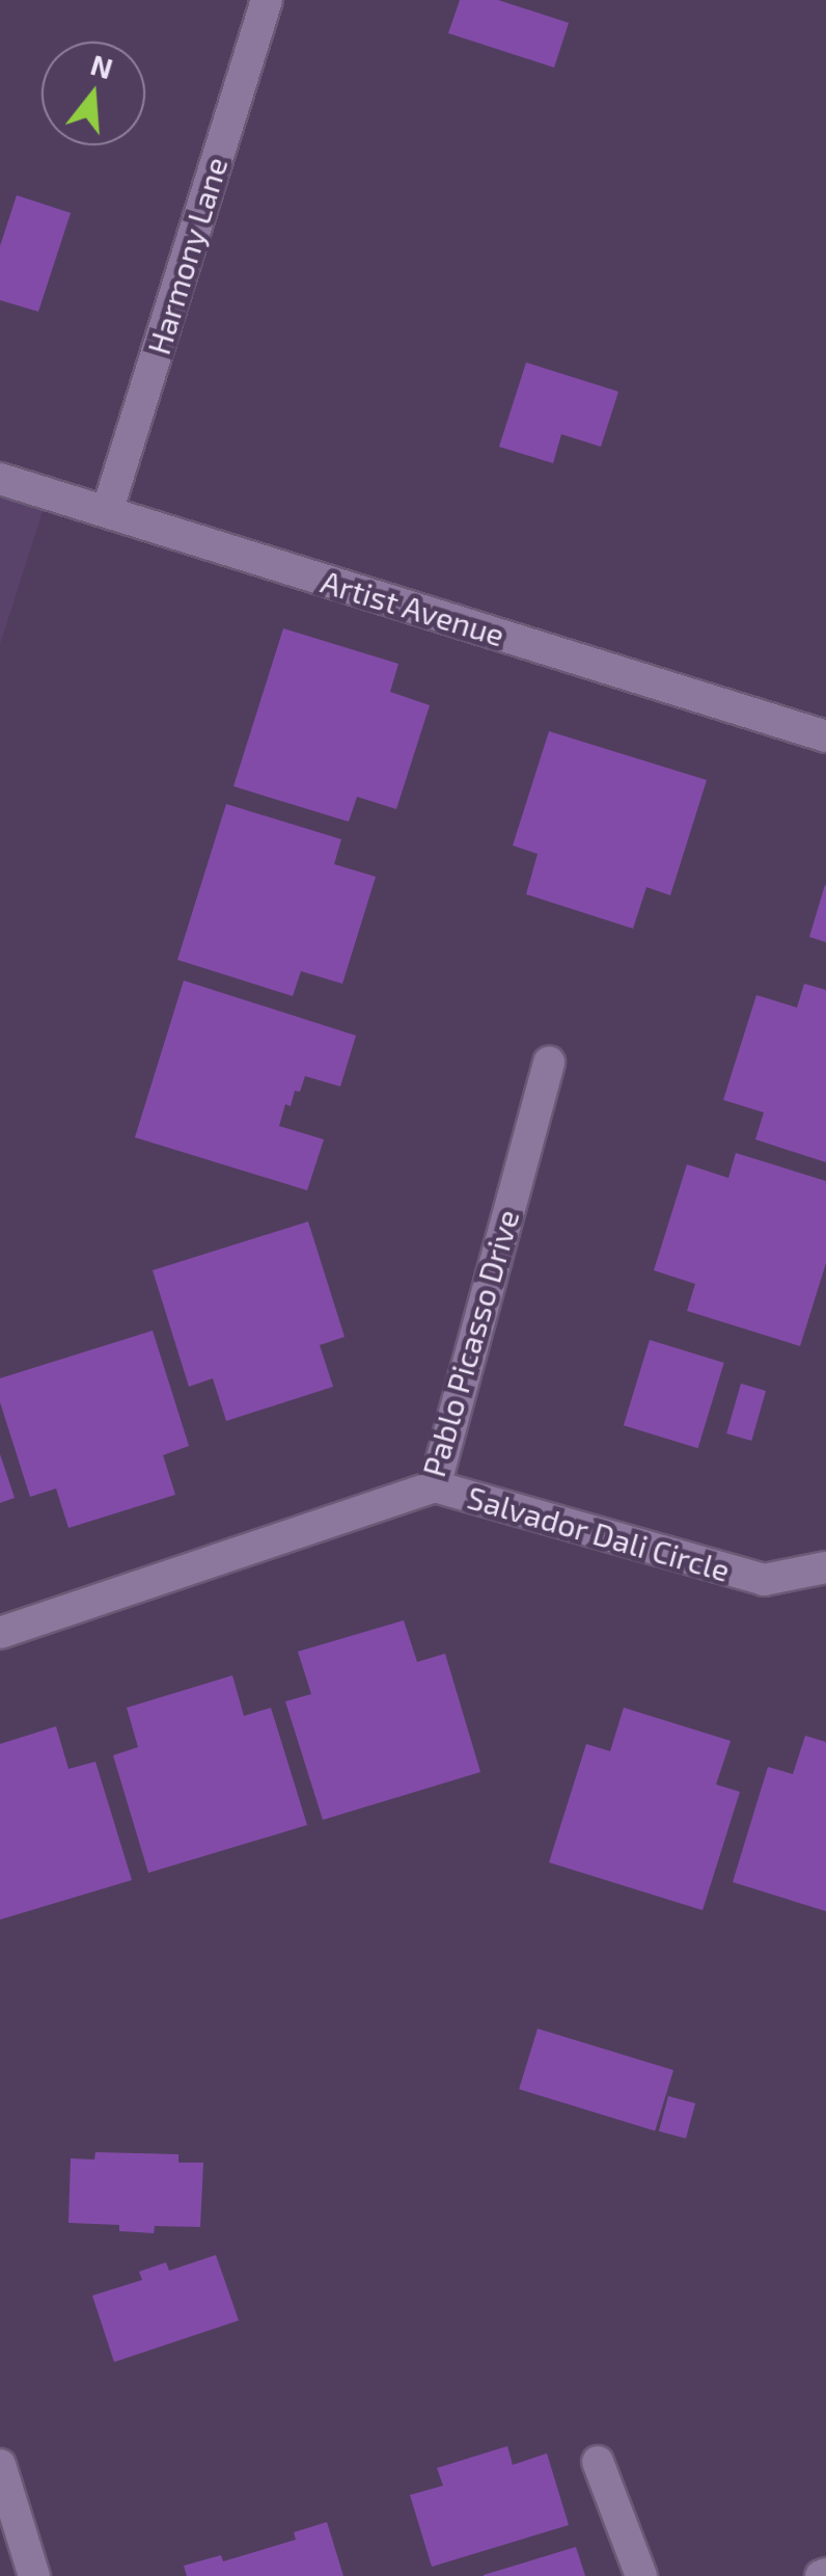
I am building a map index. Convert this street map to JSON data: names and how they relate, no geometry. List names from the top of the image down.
{
  "streets": {
    "street": [
      "Harmony Lane",
      "Artist Avenue",
      "Pablo Picasso Drive",
      "Salvador Dali Circle"
    ]
  },
  "crossings": [
    ["Harmony Lane", "Artist Avenue"],
    ["Pablo Picasso Drive", "Salvador Dali Circle"]
  ],
  "north": "top"
}
